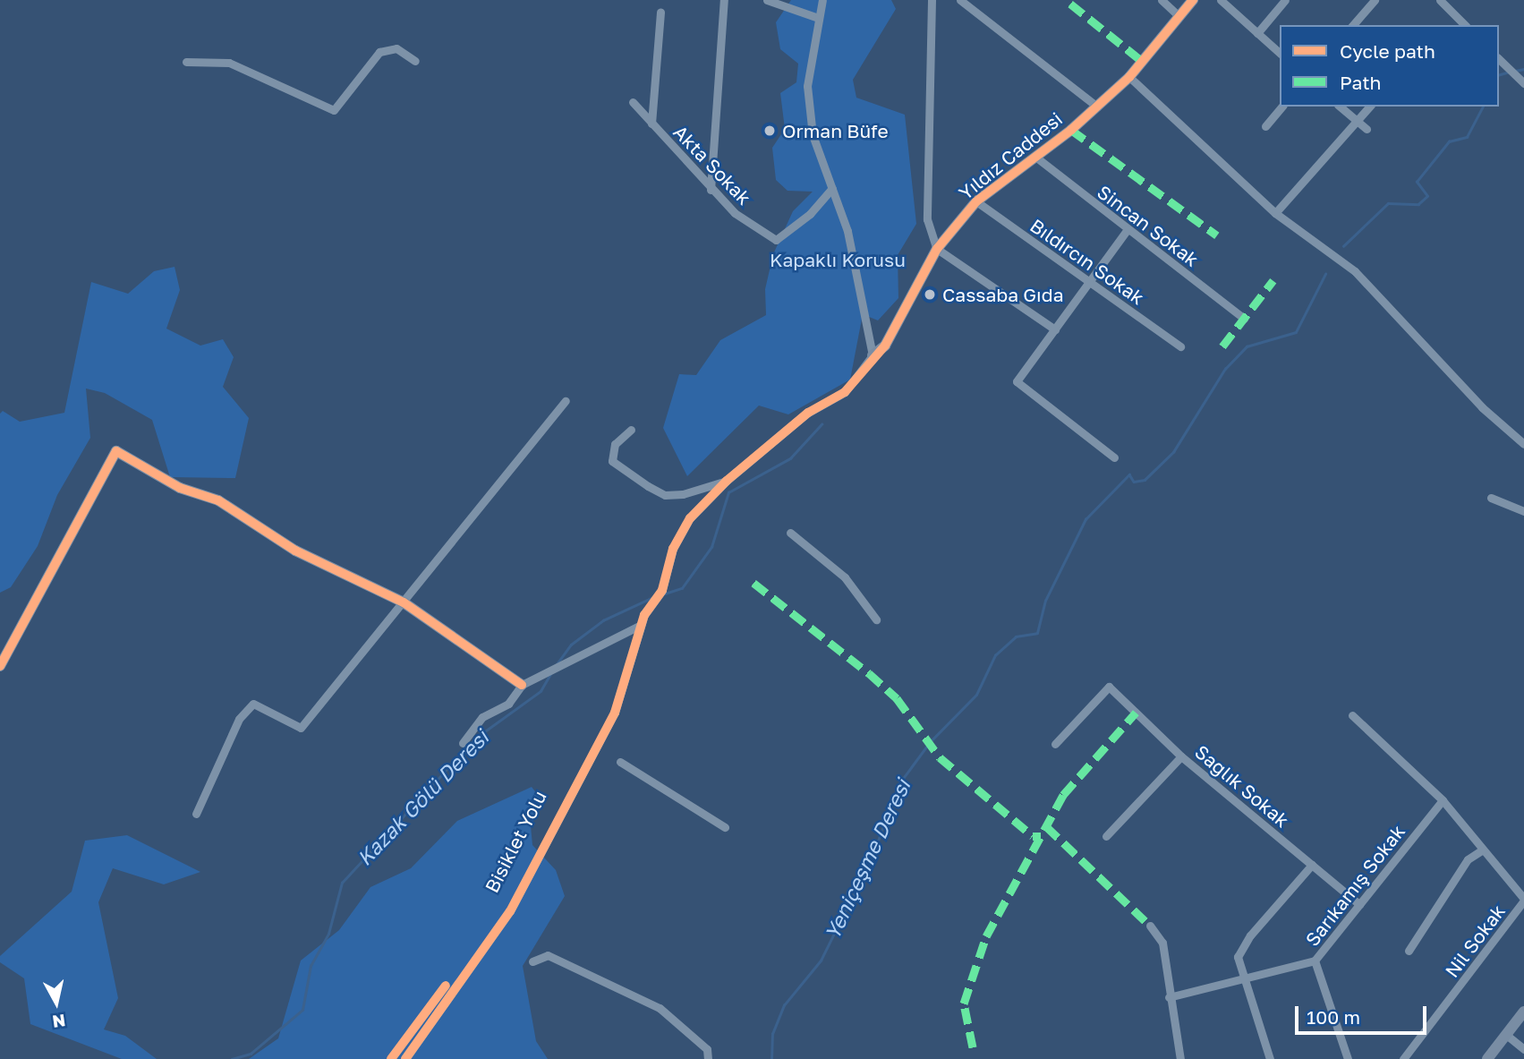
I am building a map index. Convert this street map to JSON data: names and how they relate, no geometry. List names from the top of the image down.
{
  "streets": {
    "street": [
      "Yıldız Caddesi",
      "Akta Sokak",
      "Sincan Sokak",
      "Bıldırcın Sokak",
      "Sağlık Sokak",
      "Sarıkamış Sokak",
      "Nil Sokak"
    ]
  },
  "crossings": [
    ["Yıldız Caddesi", "Sincan Sokak"],
    ["Yıldız Caddesi", "Bıldırcın Sokak"],
    ["Sağlık Sokak", "Sarıkamış Sokak"]
  ],
  "water": ["Kazak Gölü Deresi", "Yeniçeşme Deresi"],
  "parks": ["Kapaklı Korusu"],
  "places": ["Orman Büfe", "Cassaba Gıda"],
  "legend": ["Cycle path", "Path"],
  "scale_bar": "100 m",
  "north": "bottom"
}
